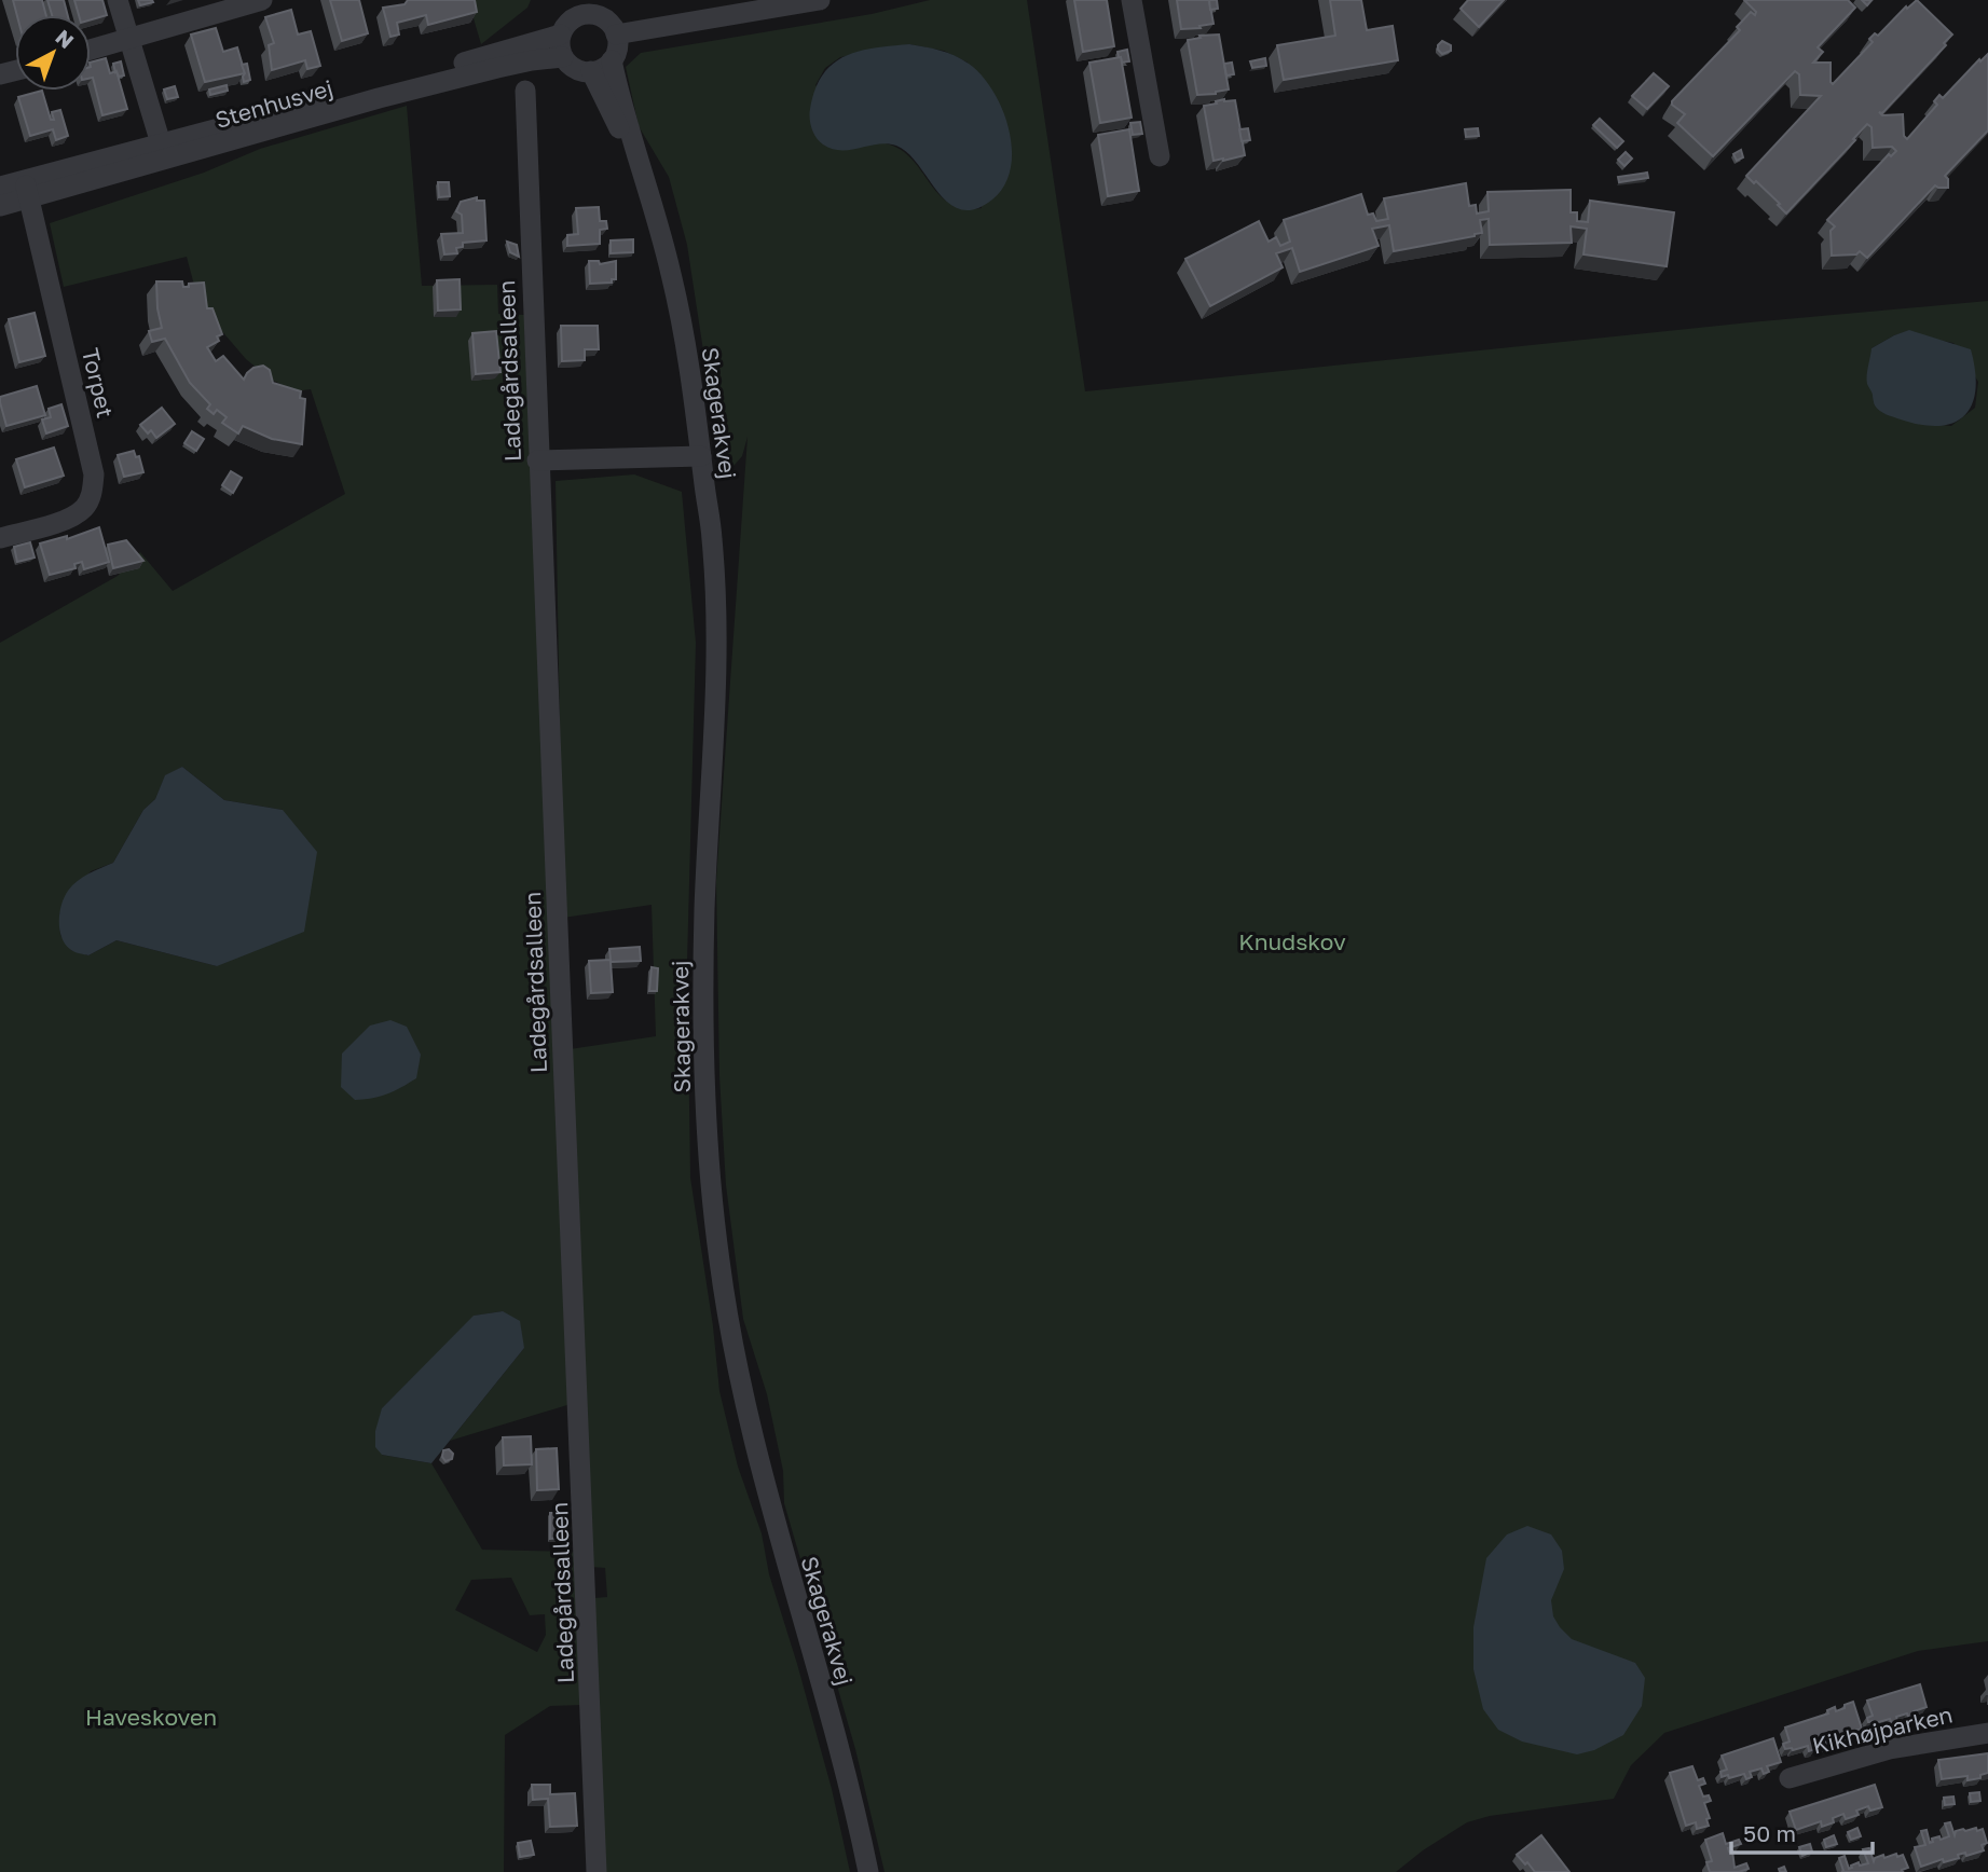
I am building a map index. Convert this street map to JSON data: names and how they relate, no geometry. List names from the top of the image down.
{
  "streets": {
    "street": [
      "Stenhusvej",
      "Ladegårdsalleen",
      "Torpet",
      "Skagerakvej",
      "Kikhøjparken"
    ]
  },
  "crossings": [
    ["Stenhusvej", "Torpet"],
    ["Stenhusvej", "Skagerakvej"]
  ],
  "parks": ["Knudskov", "Haveskoven"],
  "scale_bar": "50 m",
  "north": "top right"
}
